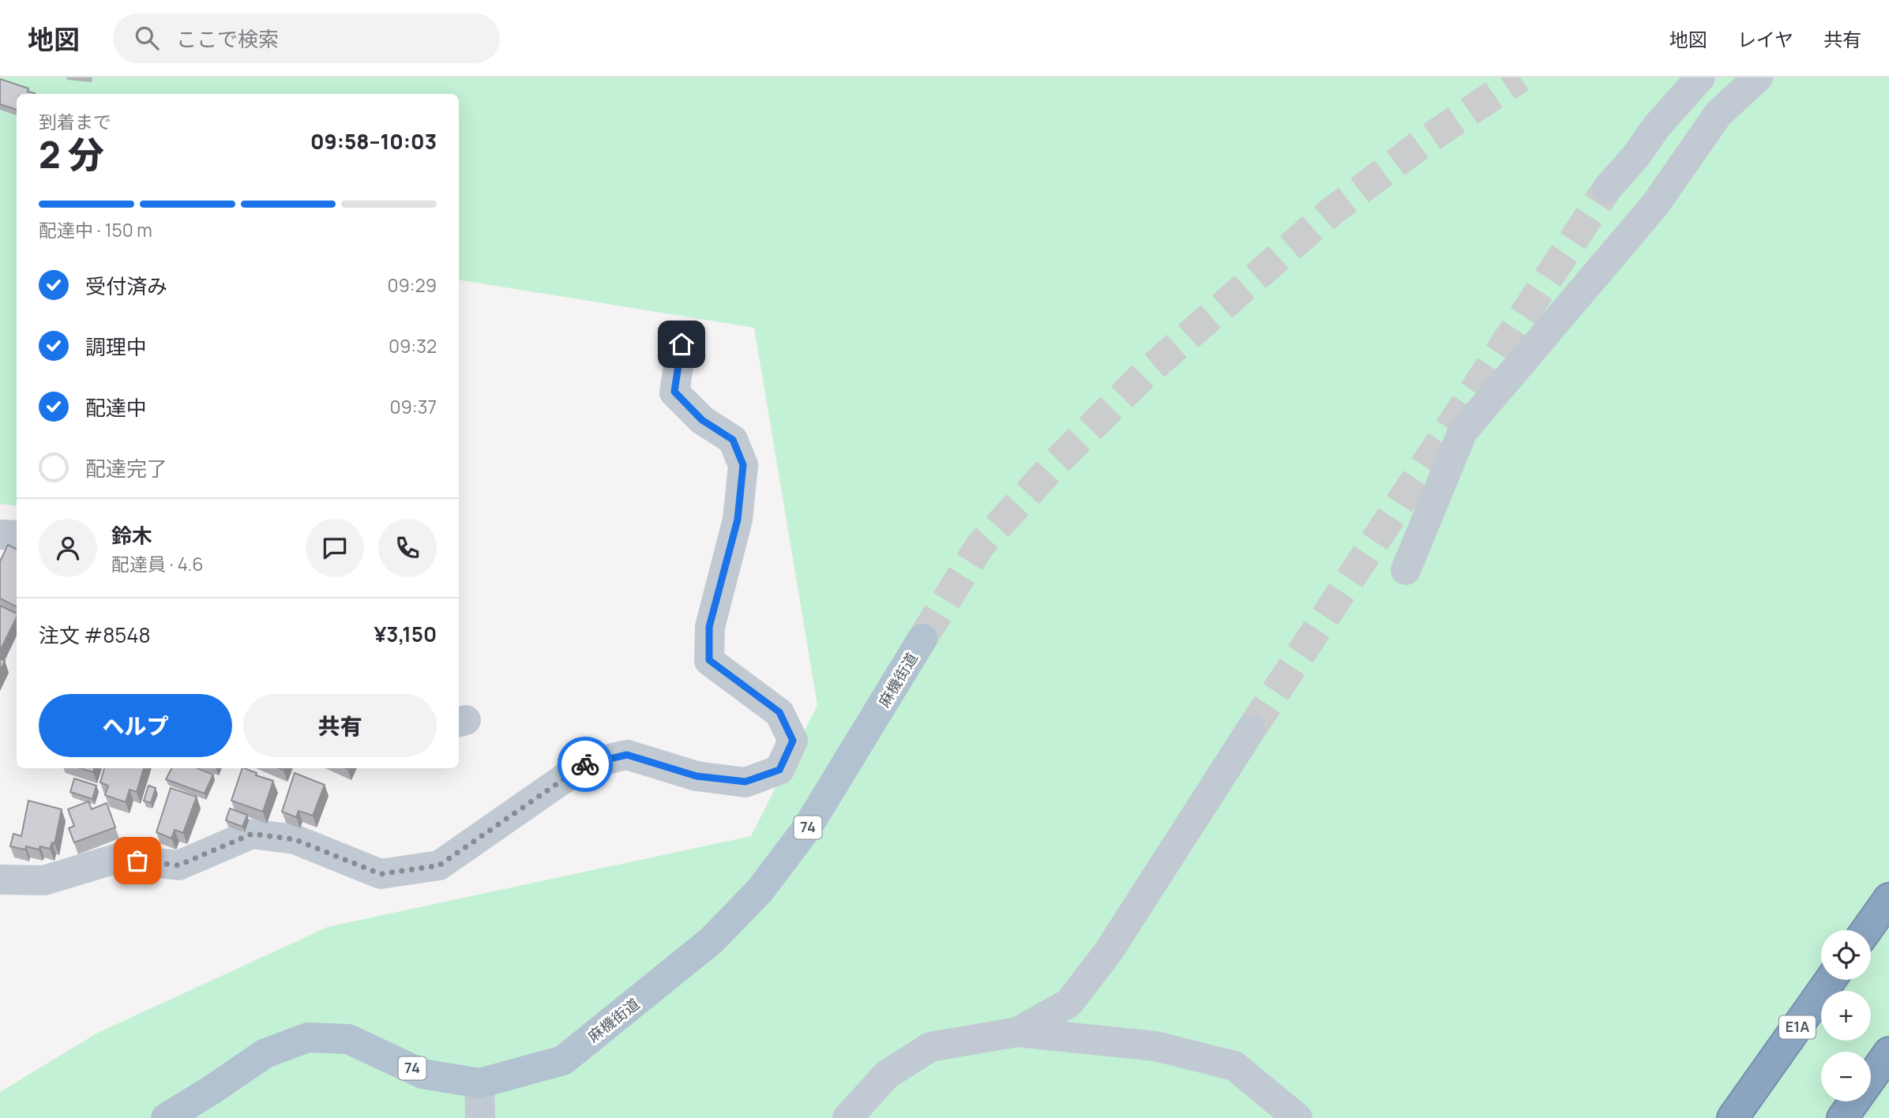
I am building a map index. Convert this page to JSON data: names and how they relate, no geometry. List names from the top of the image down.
{
  "streets": {
    "highway": ["E1A"],
    "main road": ["麻機街道", "74"]
  },
  "page": {
    "header": "地図",
    "search": "ここで検索",
    "nav": ["地図", "レイヤ", "共有"],
    "heading": ["2 分", "到着まで", "09:58–10:03"],
    "panel": [
      "鈴木",
      "配達員 · 4.6",
      "注文 #8548",
      "¥3,150"
    ],
    "bar": "配達中 · 150 m",
    "list": [
      ["受付済み", "09:29"],
      ["調理中", "09:32"],
      ["配達中", "09:37"],
      "配達完了"
    ],
    "buttons": ["ヘルプ", "共有"],
    "map_buttons": ["+", "−"]
  }
}
